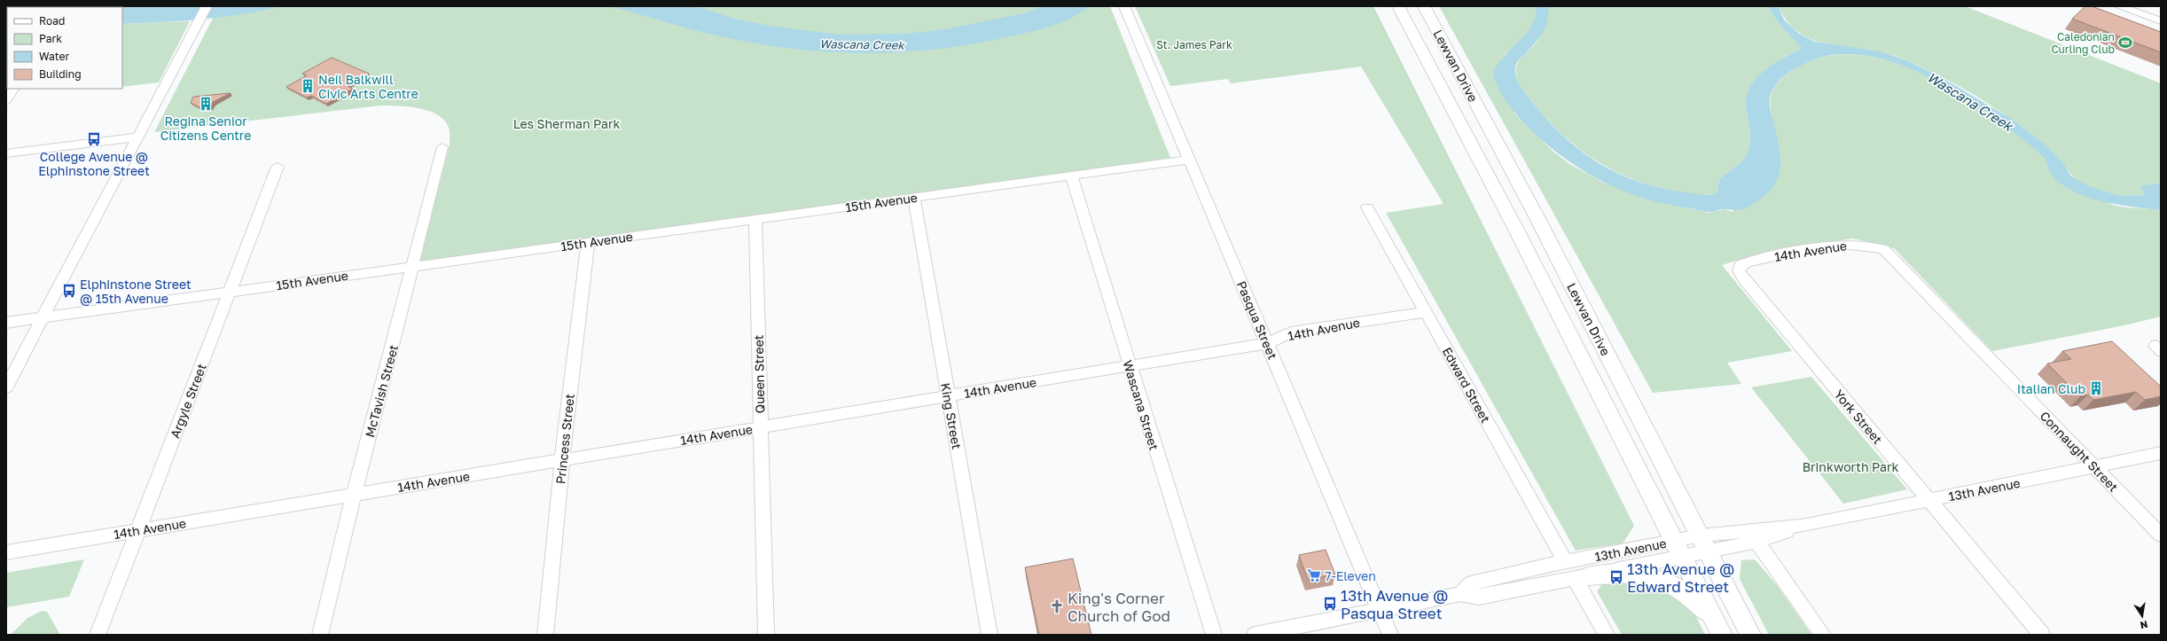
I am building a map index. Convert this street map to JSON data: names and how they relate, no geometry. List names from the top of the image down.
{
  "streets": {
    "main road": ["Lewvan Drive"],
    "street": [
      "15th Avenue",
      "14th Avenue",
      "Pasqua Street",
      "Queen Street",
      "Edward Street",
      "McTavish Street",
      "Argyle Street",
      "Wascana Street",
      "King Street",
      "York Street",
      "Princess Street",
      "Connaught Street",
      "13th Avenue"
    ]
  },
  "crossings": [
    ["Lewvan Drive", "13th Avenue"],
    ["15th Avenue", "Pasqua Street"],
    ["15th Avenue", "Queen Street"],
    ["15th Avenue", "McTavish Street"],
    ["15th Avenue", "Argyle Street"],
    ["15th Avenue", "Wascana Street"],
    ["15th Avenue", "King Street"],
    ["15th Avenue", "Princess Street"],
    ["14th Avenue", "Pasqua Street"],
    ["14th Avenue", "Queen Street"],
    ["14th Avenue", "Edward Street"],
    ["14th Avenue", "McTavish Street"],
    ["14th Avenue", "Argyle Street"],
    ["14th Avenue", "Wascana Street"],
    ["14th Avenue", "King Street"],
    ["14th Avenue", "York Street"],
    ["14th Avenue", "Princess Street"],
    ["14th Avenue", "Connaught Street"],
    ["Pasqua Street", "13th Avenue"],
    ["Edward Street", "13th Avenue"],
    ["York Street", "13th Avenue"],
    ["Connaught Street", "13th Avenue"]
  ],
  "water": ["Wascana Creek"],
  "parks": ["St. James Park", "Les Sherman Park", "Brinkworth Park"],
  "places": {
    "sports": ["Caledonian Curling Club"],
    "building": ["Neil Balkwill Civic Arts Centre", "Regina Senior Citizens Centre", "Italian Club"],
    "bus stop": [
      "College Avenue @ Elphinstone Street",
      "Elphinstone Street @ 15th Avenue",
      "13th Avenue @ Edward Street",
      "13th Avenue @ Pasqua Street"
    ],
    "supermarket": ["7-Eleven"],
    "church": ["King's Corner Church of God"]
  },
  "legend": [
    "Road",
    "Park",
    "Water",
    "Building"
  ],
  "north": "bottom"
}
